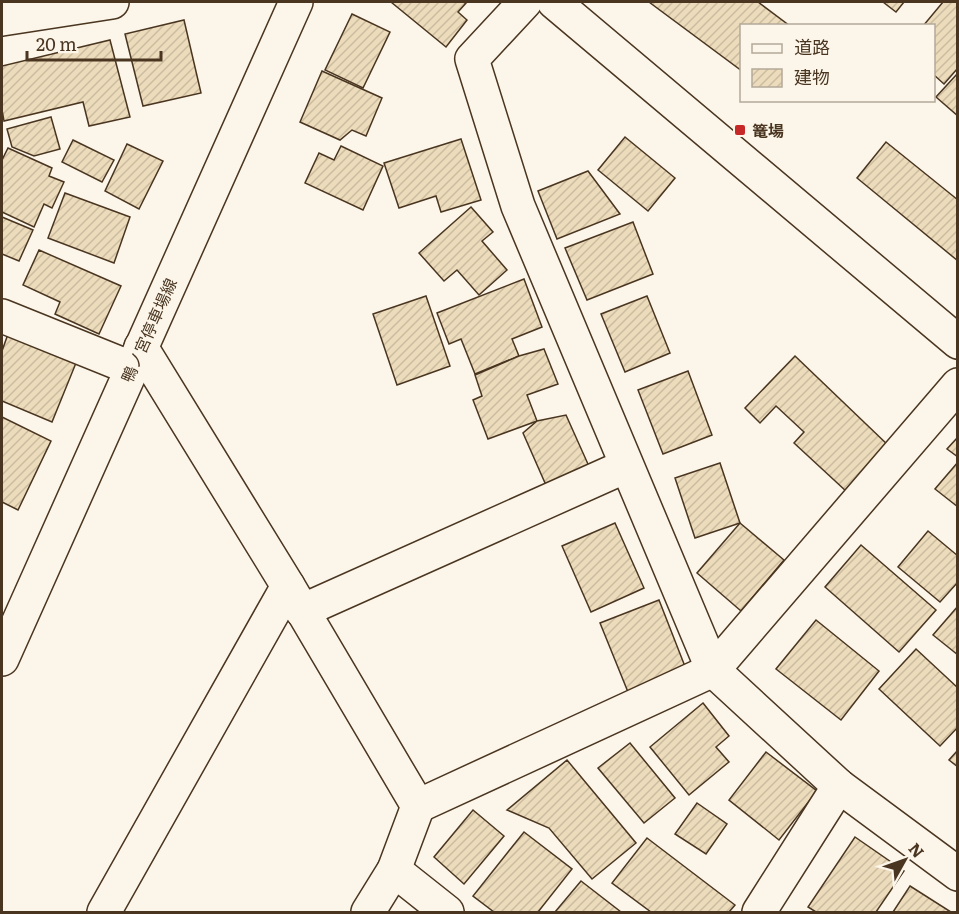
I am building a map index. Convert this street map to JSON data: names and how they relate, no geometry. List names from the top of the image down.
{
  "streets": {
    "street": ["鴨ノ宮停車場線"]
  },
  "places": {
    "transit": ["篭場"]
  },
  "legend": ["道路", "建物"],
  "scale_bar": "20 m",
  "north": "top right"
}
